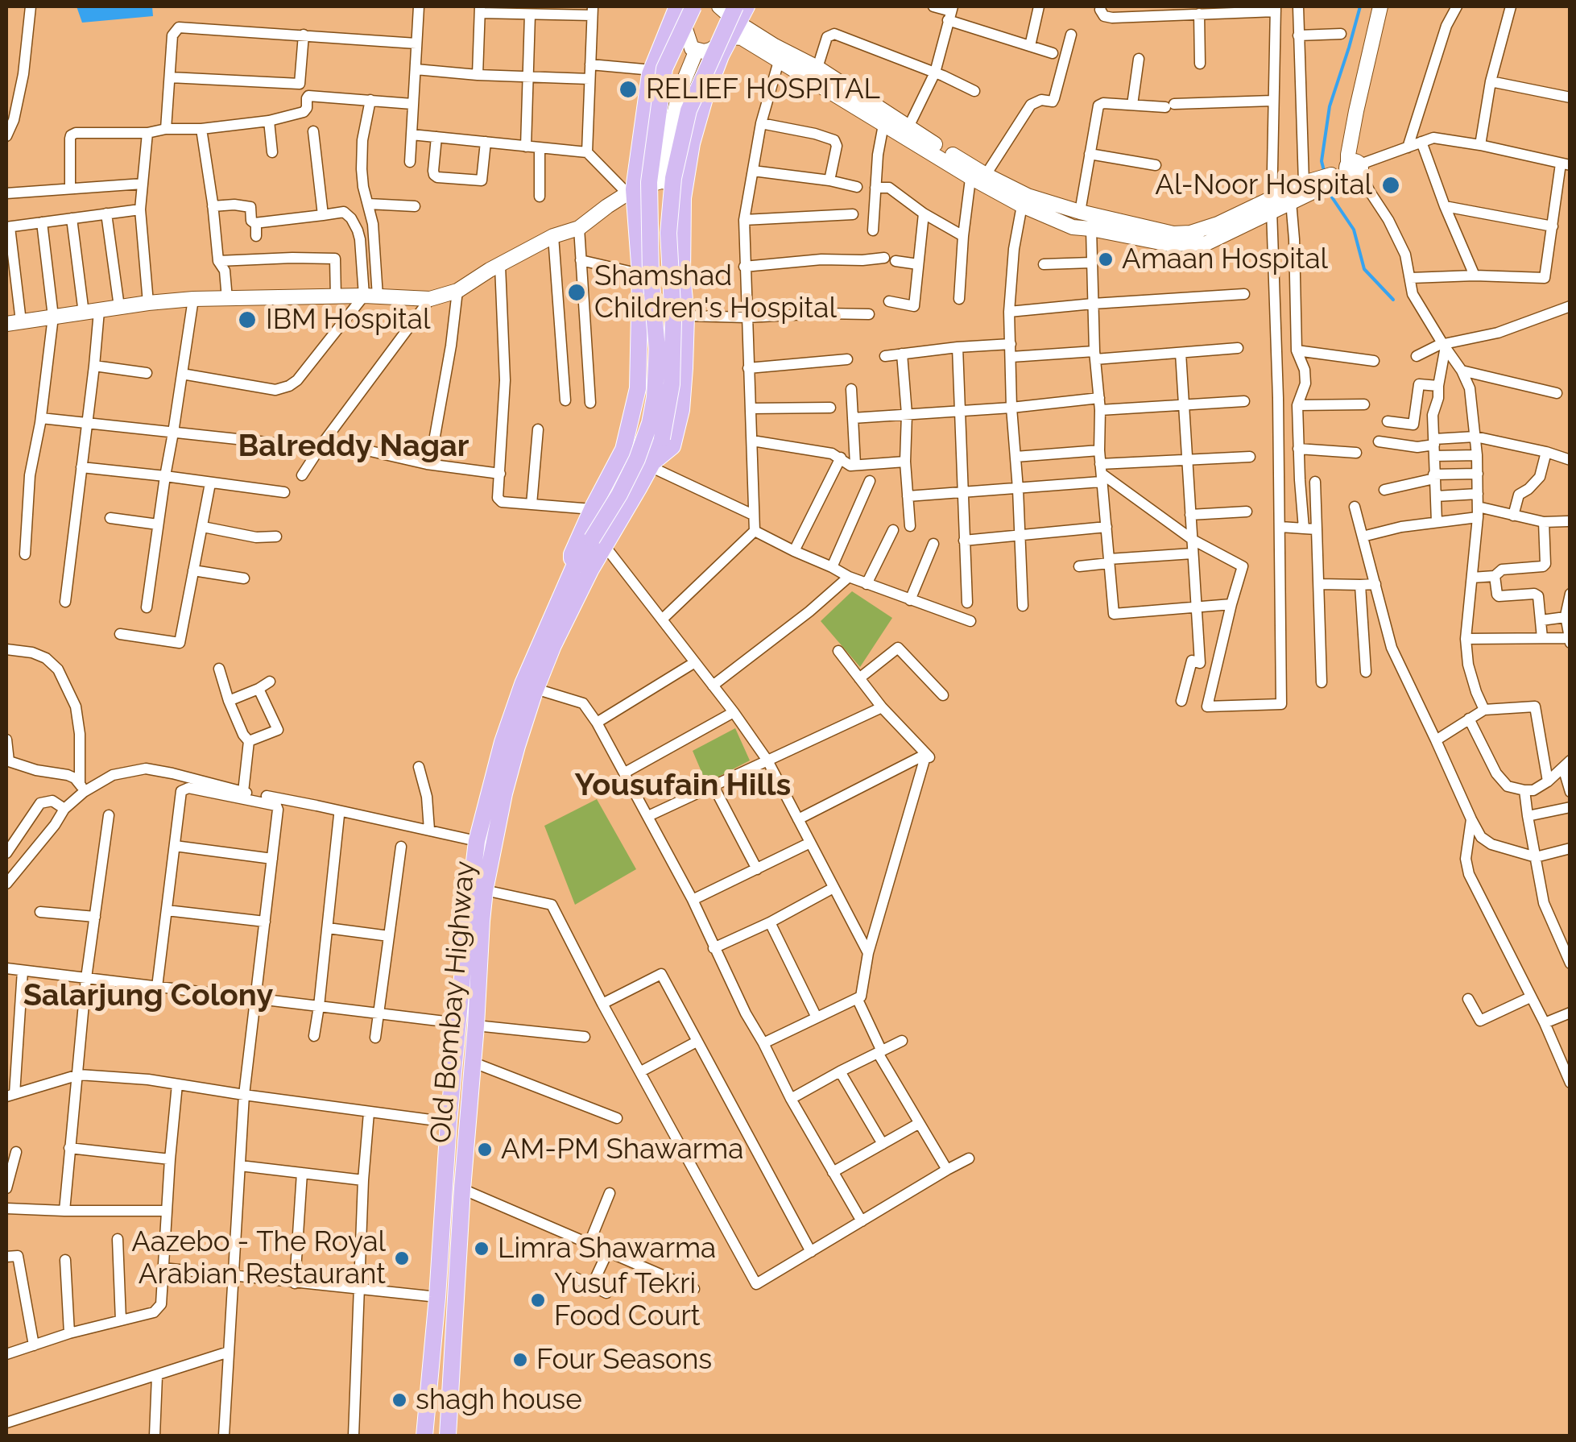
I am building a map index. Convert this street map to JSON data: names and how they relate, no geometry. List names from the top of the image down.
{
  "streets": {
    "main road": ["Old Bombay Highway"]
  },
  "districts": ["Balreddy Nagar", "Yousufain Hills", "Salarjung Colony"],
  "places": [
    "RELIEF HOSPITAL",
    "Al-Noor Hospital",
    "Amaan Hospital",
    "Shamshad Children's Hospital",
    "IBM Hospital",
    "AM-PM Shawarma",
    "Limra Shawarma",
    "Aazebo - The Royal Arabian Restaurant",
    "Yusuf Tekri Food Court",
    "Four Seasons",
    "shagh house"
  ]
}
